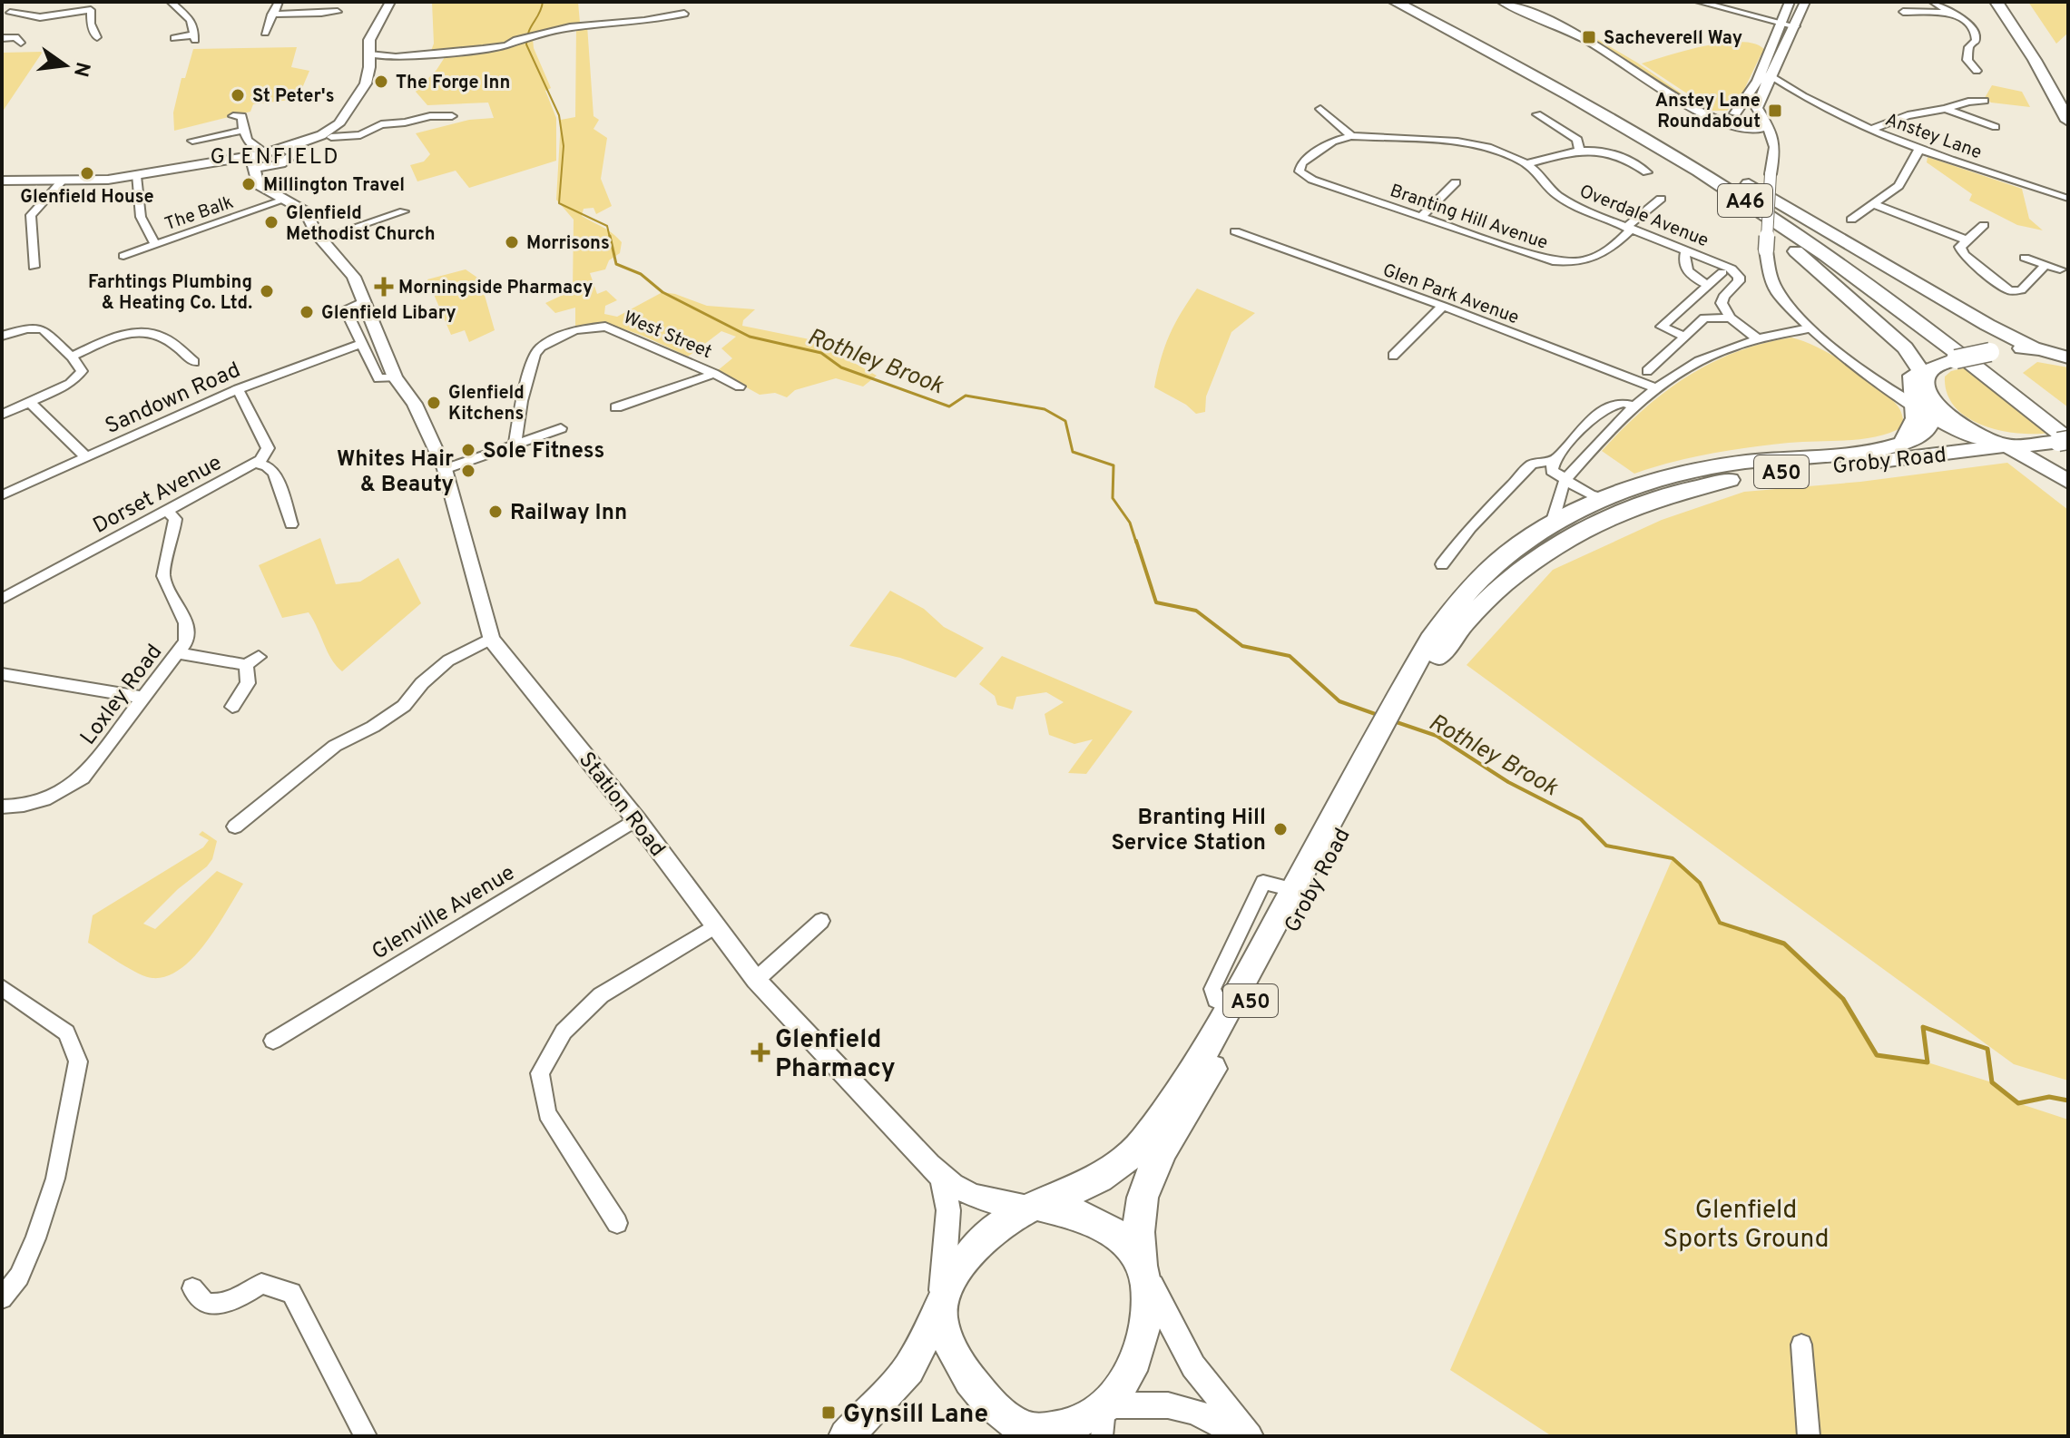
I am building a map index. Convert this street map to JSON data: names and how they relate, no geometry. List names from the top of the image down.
{
  "streets": {
    "highway": ["A46", "Groby Road", "A50"],
    "street": [
      "Anstey Lane",
      "The Balk",
      "Overdale Avenue",
      "Branting Hill Avenue",
      "Glen Park Avenue",
      "West Street",
      "Sandown Road",
      "Dorset Avenue",
      "Loxley Road",
      "Station Road",
      "Glenville Avenue"
    ]
  },
  "crossings": [
    ["A46", "Groby Road"],
    ["The Balk", "Station Road"],
    ["Overdale Avenue", "Branting Hill Avenue"],
    ["Sandown Road", "Dorset Avenue"],
    ["Sandown Road", "Station Road"],
    ["Groby Road", "A50"],
    ["Groby Road", "Station Road"],
    ["A50", "Station Road"],
    ["Dorset Avenue", "Loxley Road"],
    ["Station Road", "Glenville Avenue"]
  ],
  "districts": ["GLENFIELD"],
  "water": ["Rothley Brook"],
  "parks": ["Glenfield Sports Ground"],
  "places": {
    "transit": ["Sacheverell Way", "Anstey Lane Roundabout", "Gynsill Lane"],
    "other": [
      "The Forge Inn",
      "St Peter's",
      "Glenfield House",
      "Millington Travel",
      "Glenfield Methodist Church",
      "Morrisons",
      "Farhtings Plumbing & Heating Co. Ltd.",
      "Glenfield Libary",
      "Glenfield Kitchens",
      "Sole Fitness",
      "Whites Hair & Beauty",
      "Railway Inn",
      "Branting Hill Service Station"
    ],
    "health": ["Morningside Pharmacy", "Glenfield Pharmacy"]
  },
  "north": "right"
}
